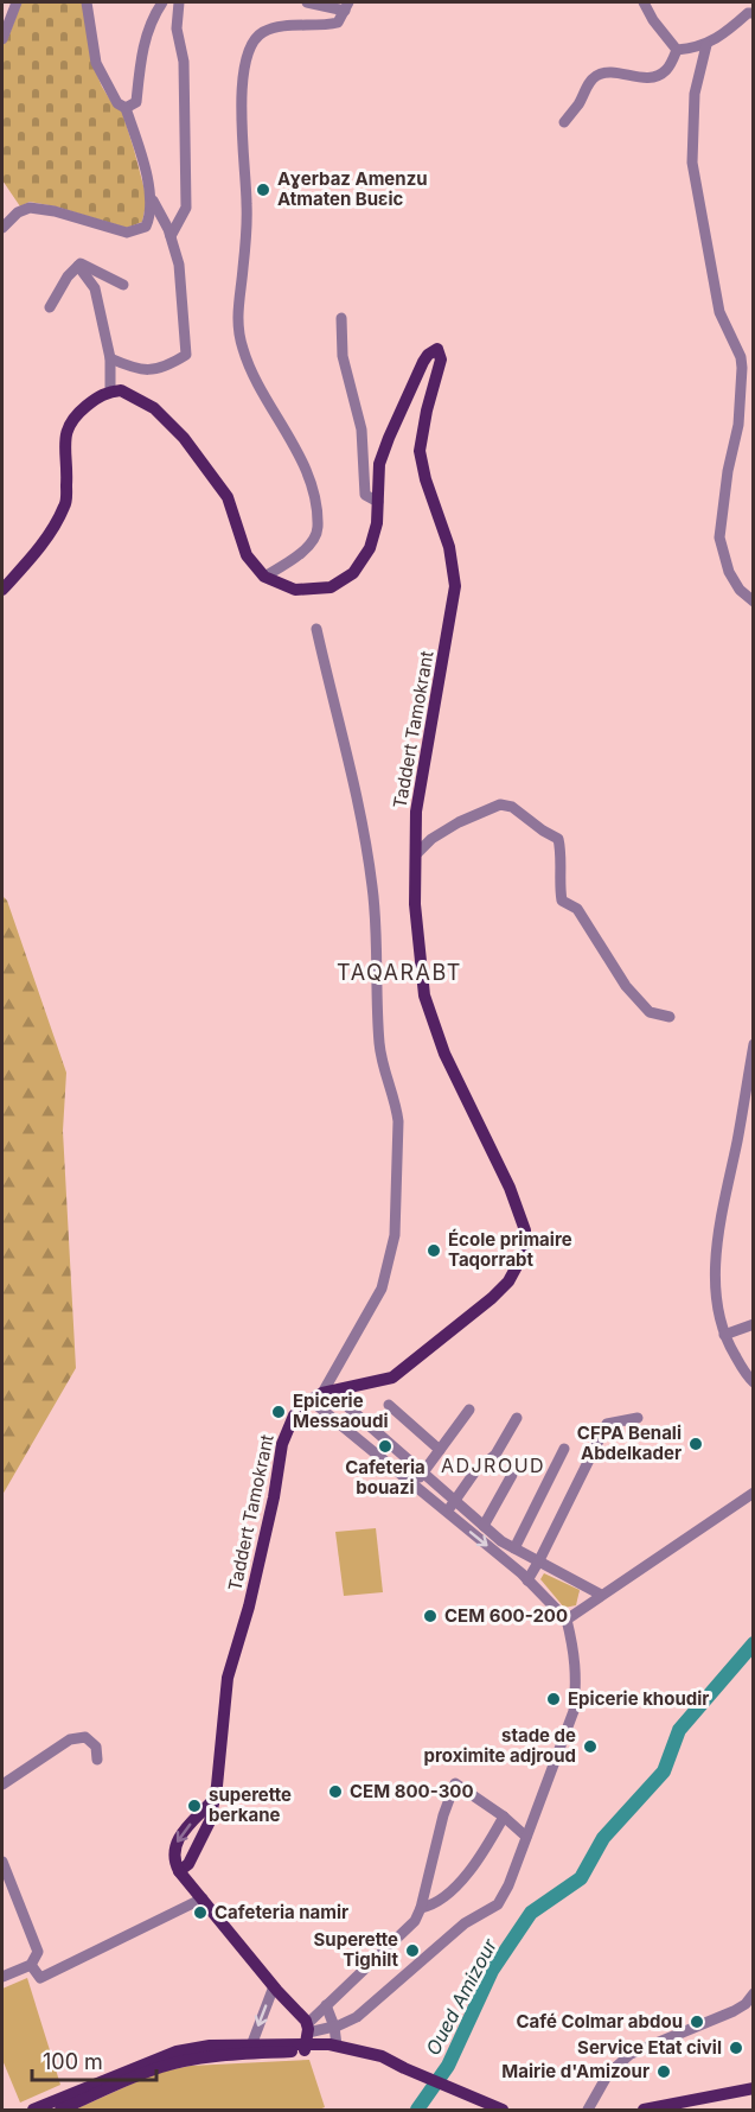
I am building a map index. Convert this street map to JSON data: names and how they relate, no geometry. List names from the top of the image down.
{
  "streets": {
    "main road": ["Taddert Tamokrant"]
  },
  "districts": ["TAQARABT", "ADJROUD"],
  "water": ["Oued Amizour"],
  "places": [
    "Aɣerbaz Amenzu Atmaten Buɛic",
    "École primaire Taqorrabt",
    "Epicerie Messaoudi",
    "CFPA Benali Abdelkader",
    "Cafeteria bouazi",
    "CEM 600-200",
    "Epicerie khoudir",
    "stade de proximite adjroud",
    "CEM 800-300",
    "superette berkane",
    "Cafeteria namir",
    "Superette Tighilt",
    "Café Colmar abdou",
    "Service Etat civil",
    "Mairie d'Amizour"
  ],
  "scale_bar": "100 m"
}
